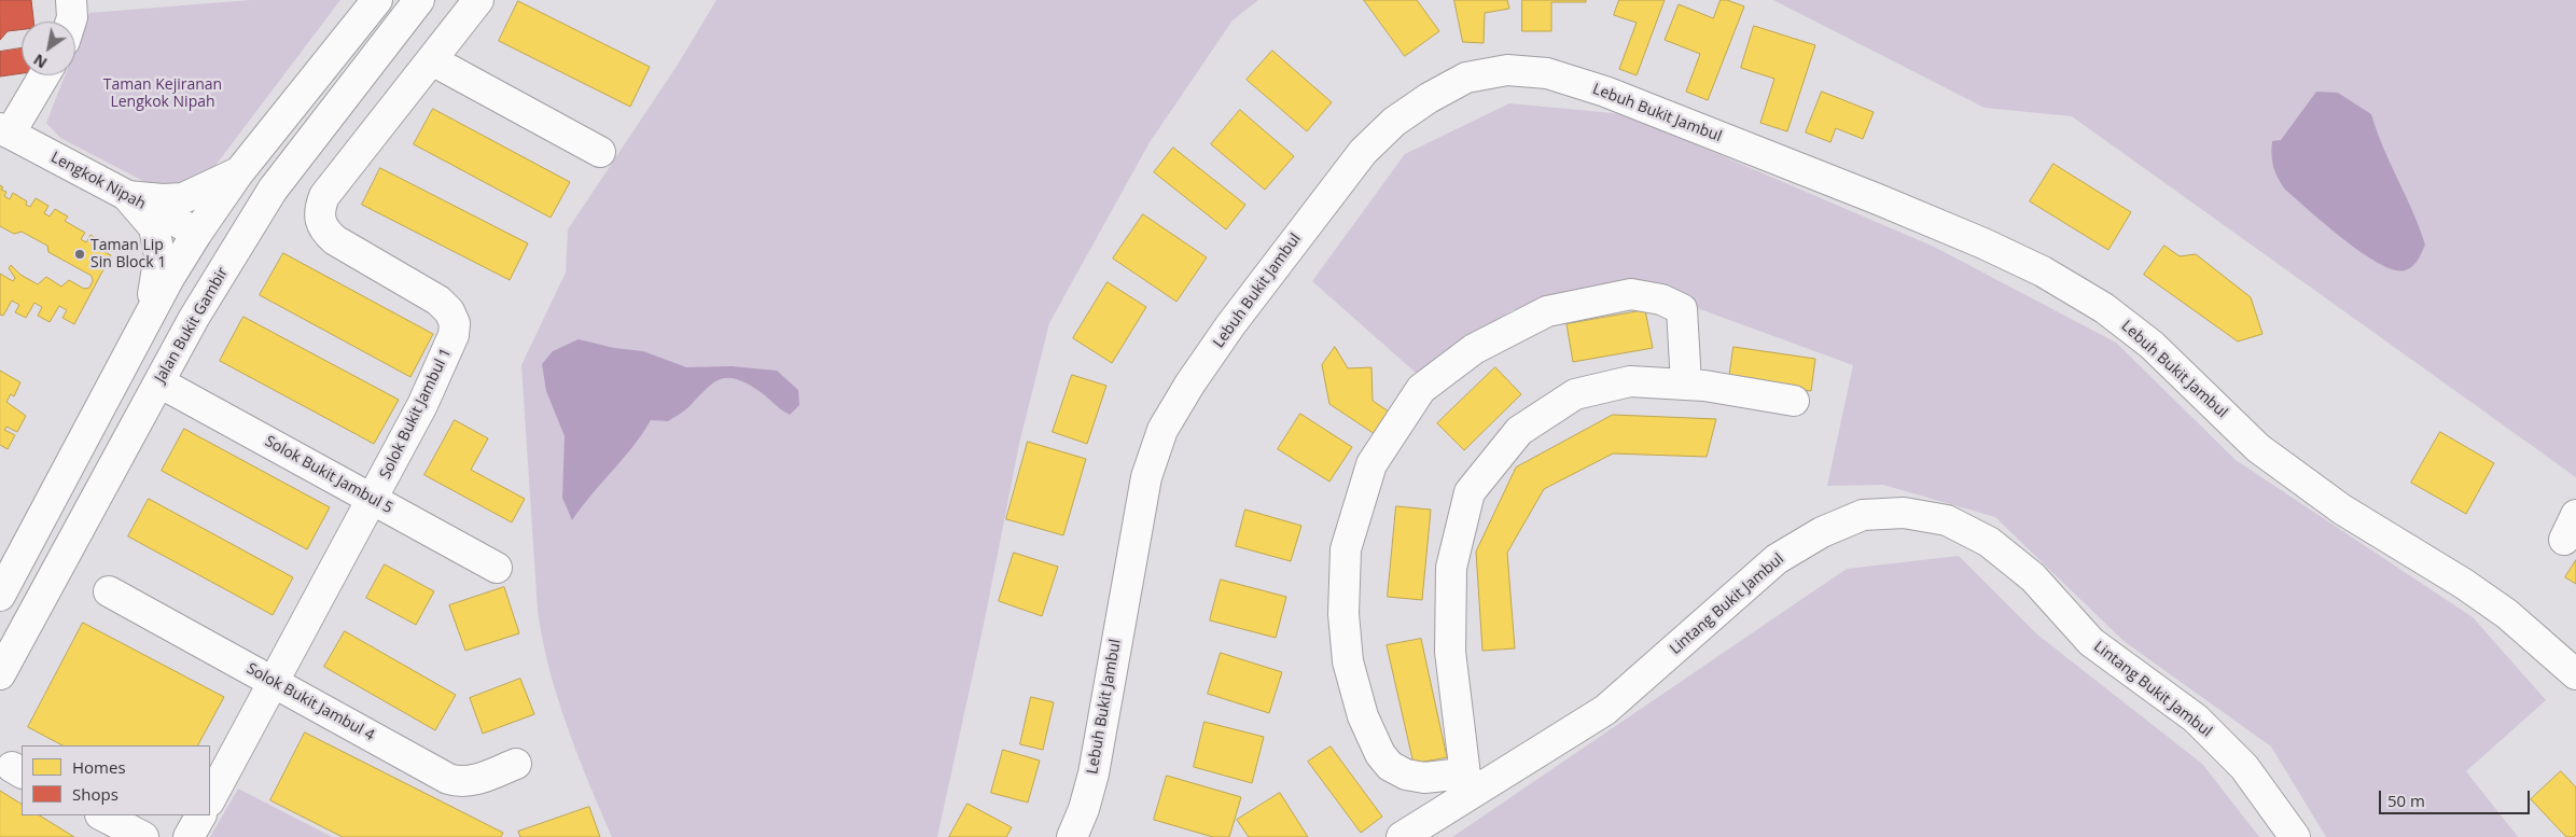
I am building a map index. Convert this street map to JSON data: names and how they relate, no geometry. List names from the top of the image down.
{
  "streets": {
    "street": [
      "Lebuh Bukit Jambul",
      "Lengkok Nipah",
      "Jalan Bukit Gambir",
      "Solok Bukit Jambul 1",
      "Solok Bukit Jambul 5",
      "Lintang Bukit Jambul",
      "Solok Bukit Jambul 4"
    ]
  },
  "crossings": [
    ["Jalan Bukit Gambir", "Solok Bukit Jambul 5"],
    ["Solok Bukit Jambul 1", "Solok Bukit Jambul 5"],
    ["Solok Bukit Jambul 1", "Solok Bukit Jambul 4"]
  ],
  "parks": ["Taman Kejiranan Lengkok Nipah"],
  "places": ["Taman Lip Sin Block 1"],
  "legend": ["Homes", "Shops"],
  "scale_bar": "50 m",
  "north": "bottom left"
}
